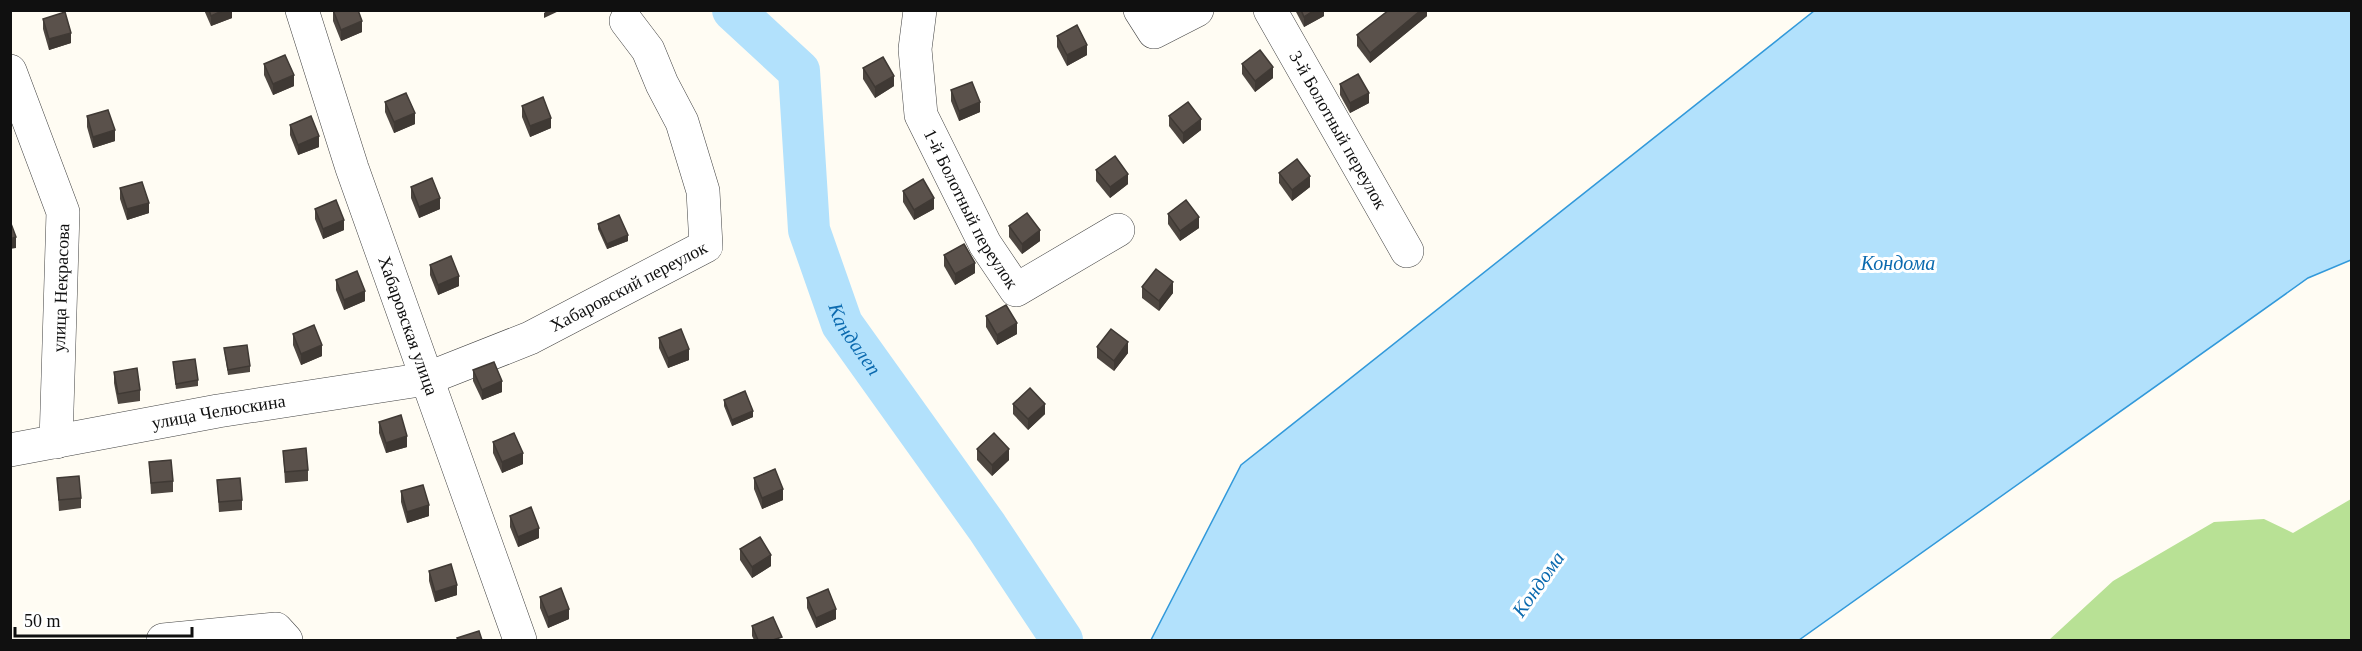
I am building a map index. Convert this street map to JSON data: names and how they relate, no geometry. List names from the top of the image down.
{
  "streets": {
    "street": [
      "3-й Болотный переулок",
      "1-й Болотный переулок",
      "Хабаровский переулок",
      "улица Некрасова",
      "Хабаровская улица",
      "улица Челюскина"
    ]
  },
  "crossings": [
    ["Хабаровский переулок", "Хабаровская улица"],
    ["Хабаровский переулок", "улица Челюскина"],
    ["улица Некрасова", "улица Челюскина"],
    ["Хабаровская улица", "улица Челюскина"]
  ],
  "water": ["Кондома", "Кандалеп"],
  "scale_bar": "50 m"
}
